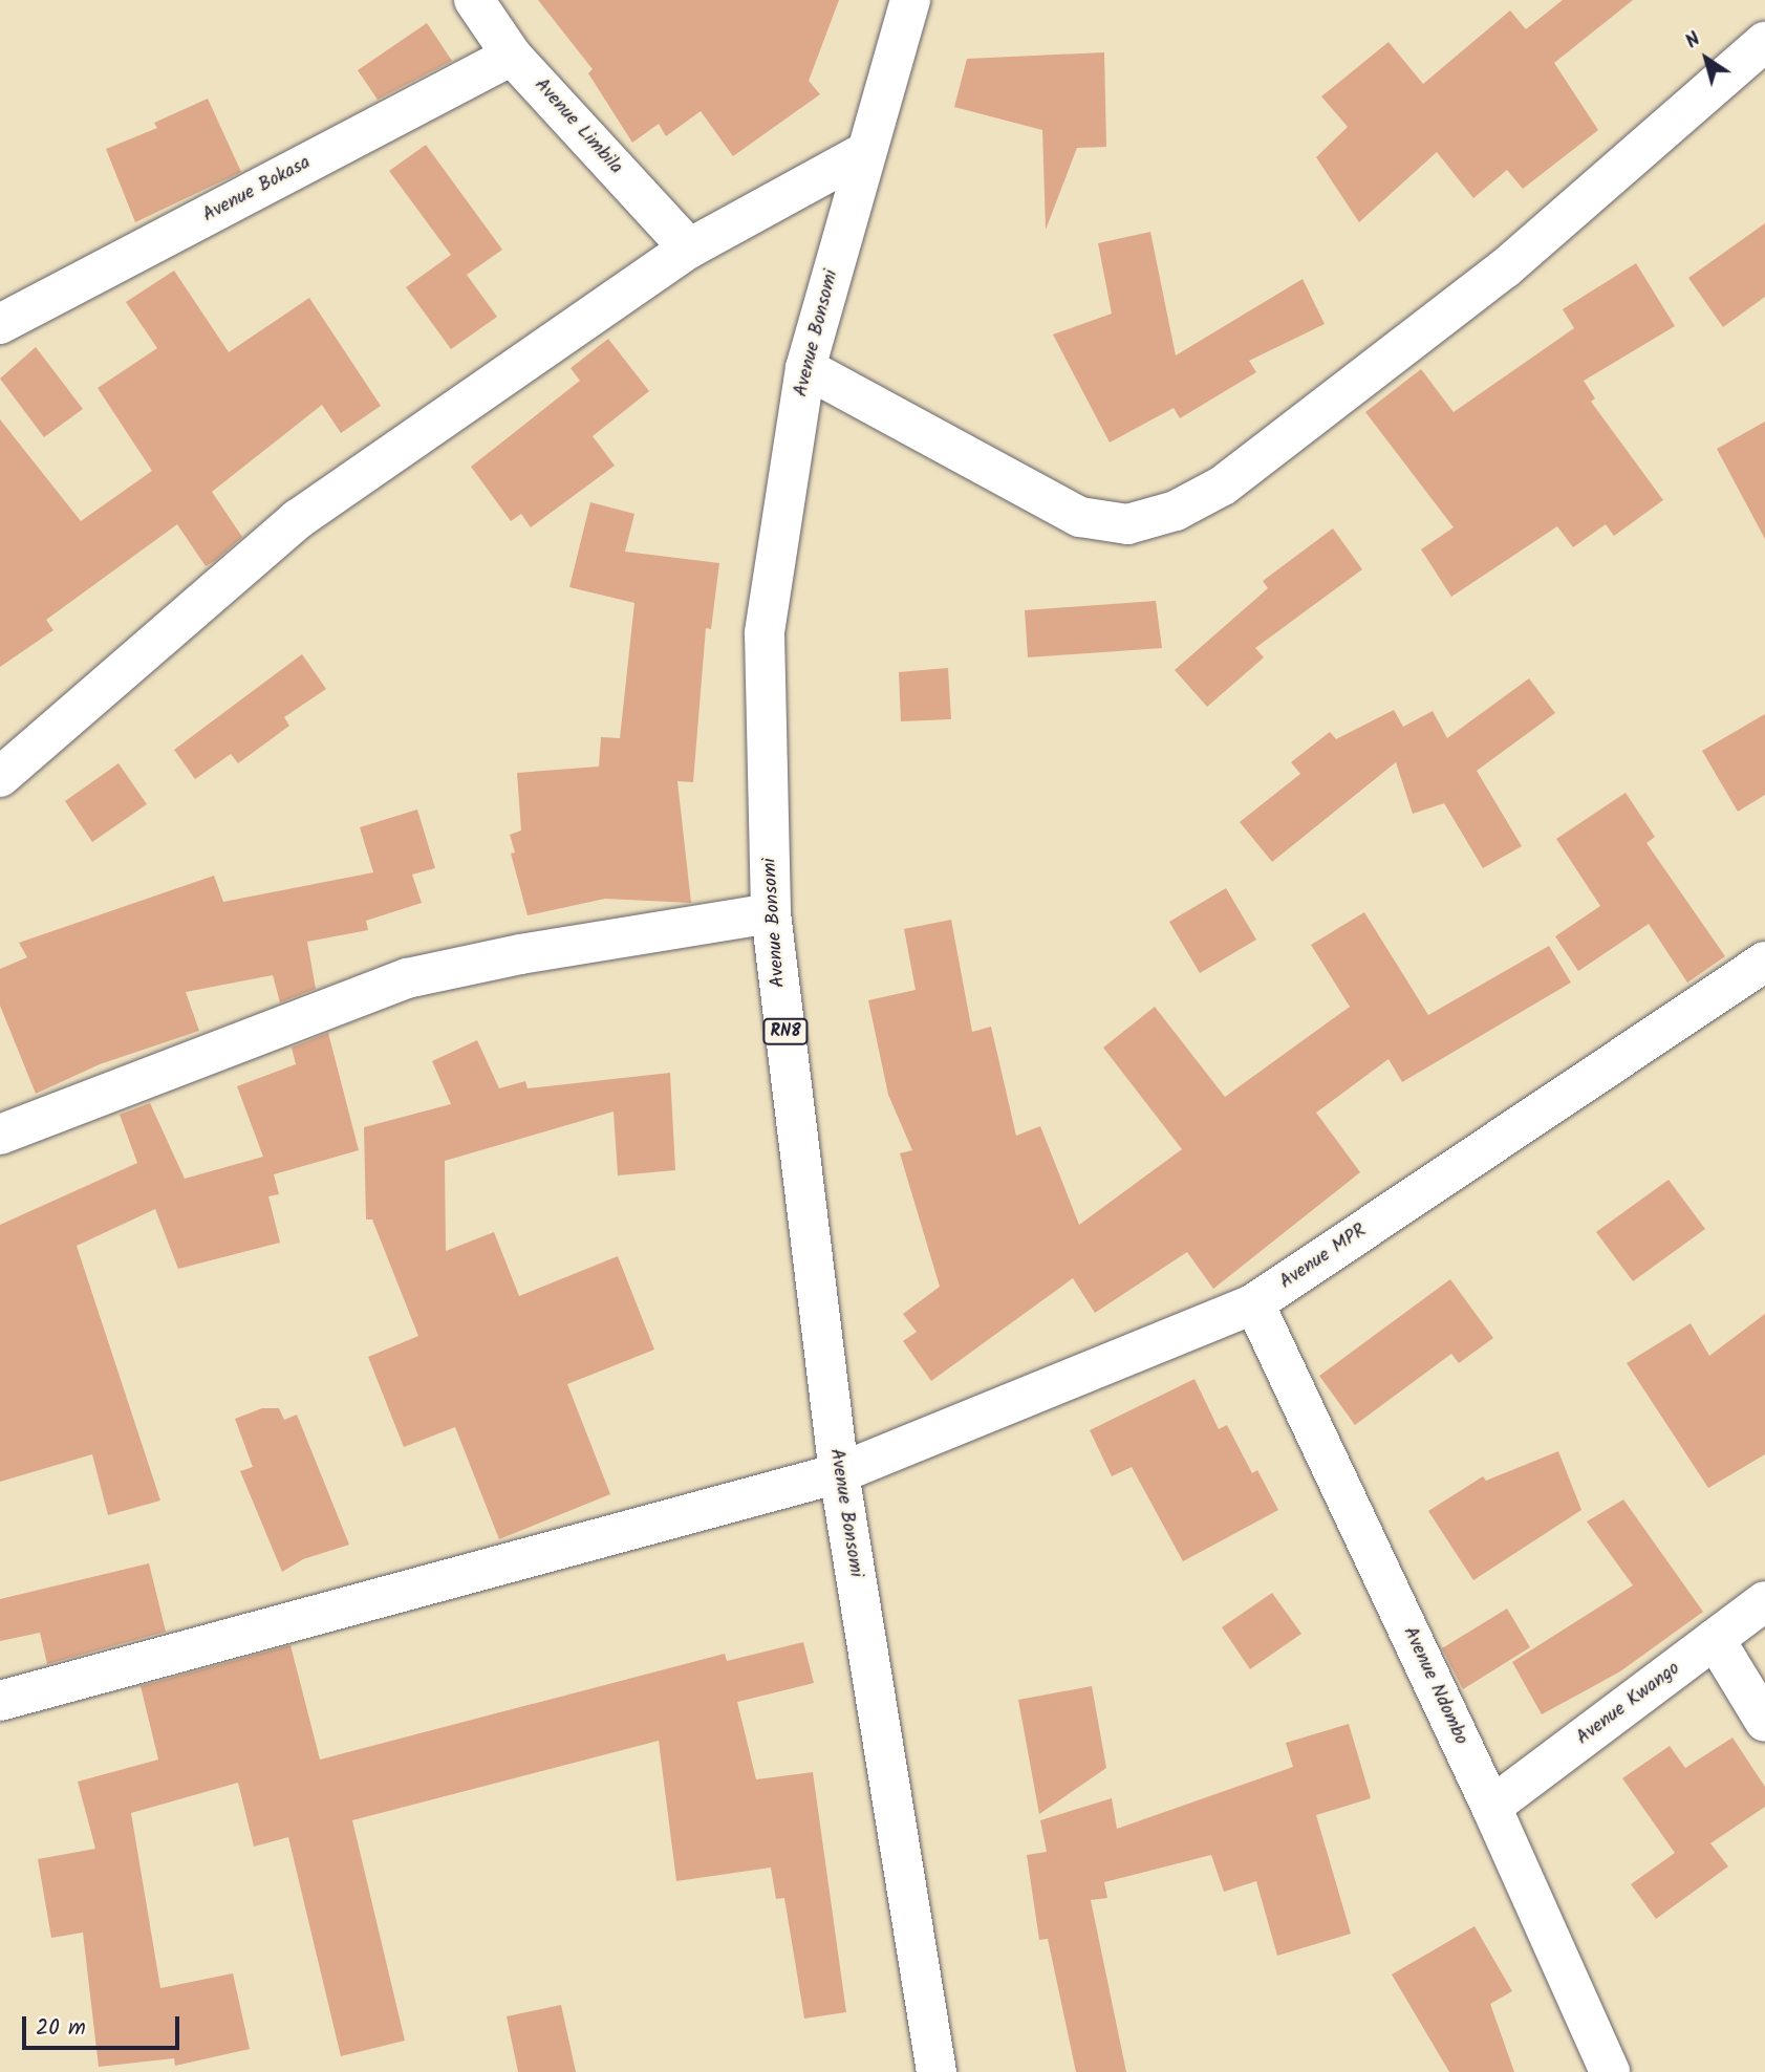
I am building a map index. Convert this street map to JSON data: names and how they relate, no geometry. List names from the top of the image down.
{
  "streets": {
    "street": [
      "Avenue Limbila",
      "Avenue Bokasa",
      "Avenue Bonsomi",
      "RN8",
      "Avenue MPR",
      "Avenue Ndombo",
      "Avenue Kwango"
    ]
  },
  "crossings": [
    ["Avenue Limbila", "Avenue Bokasa"],
    ["Avenue Bonsomi", "Avenue MPR"],
    ["Avenue MPR", "Avenue Ndombo"],
    ["Avenue Ndombo", "Avenue Kwango"]
  ],
  "scale_bar": "20 m",
  "north": "top left"
}
